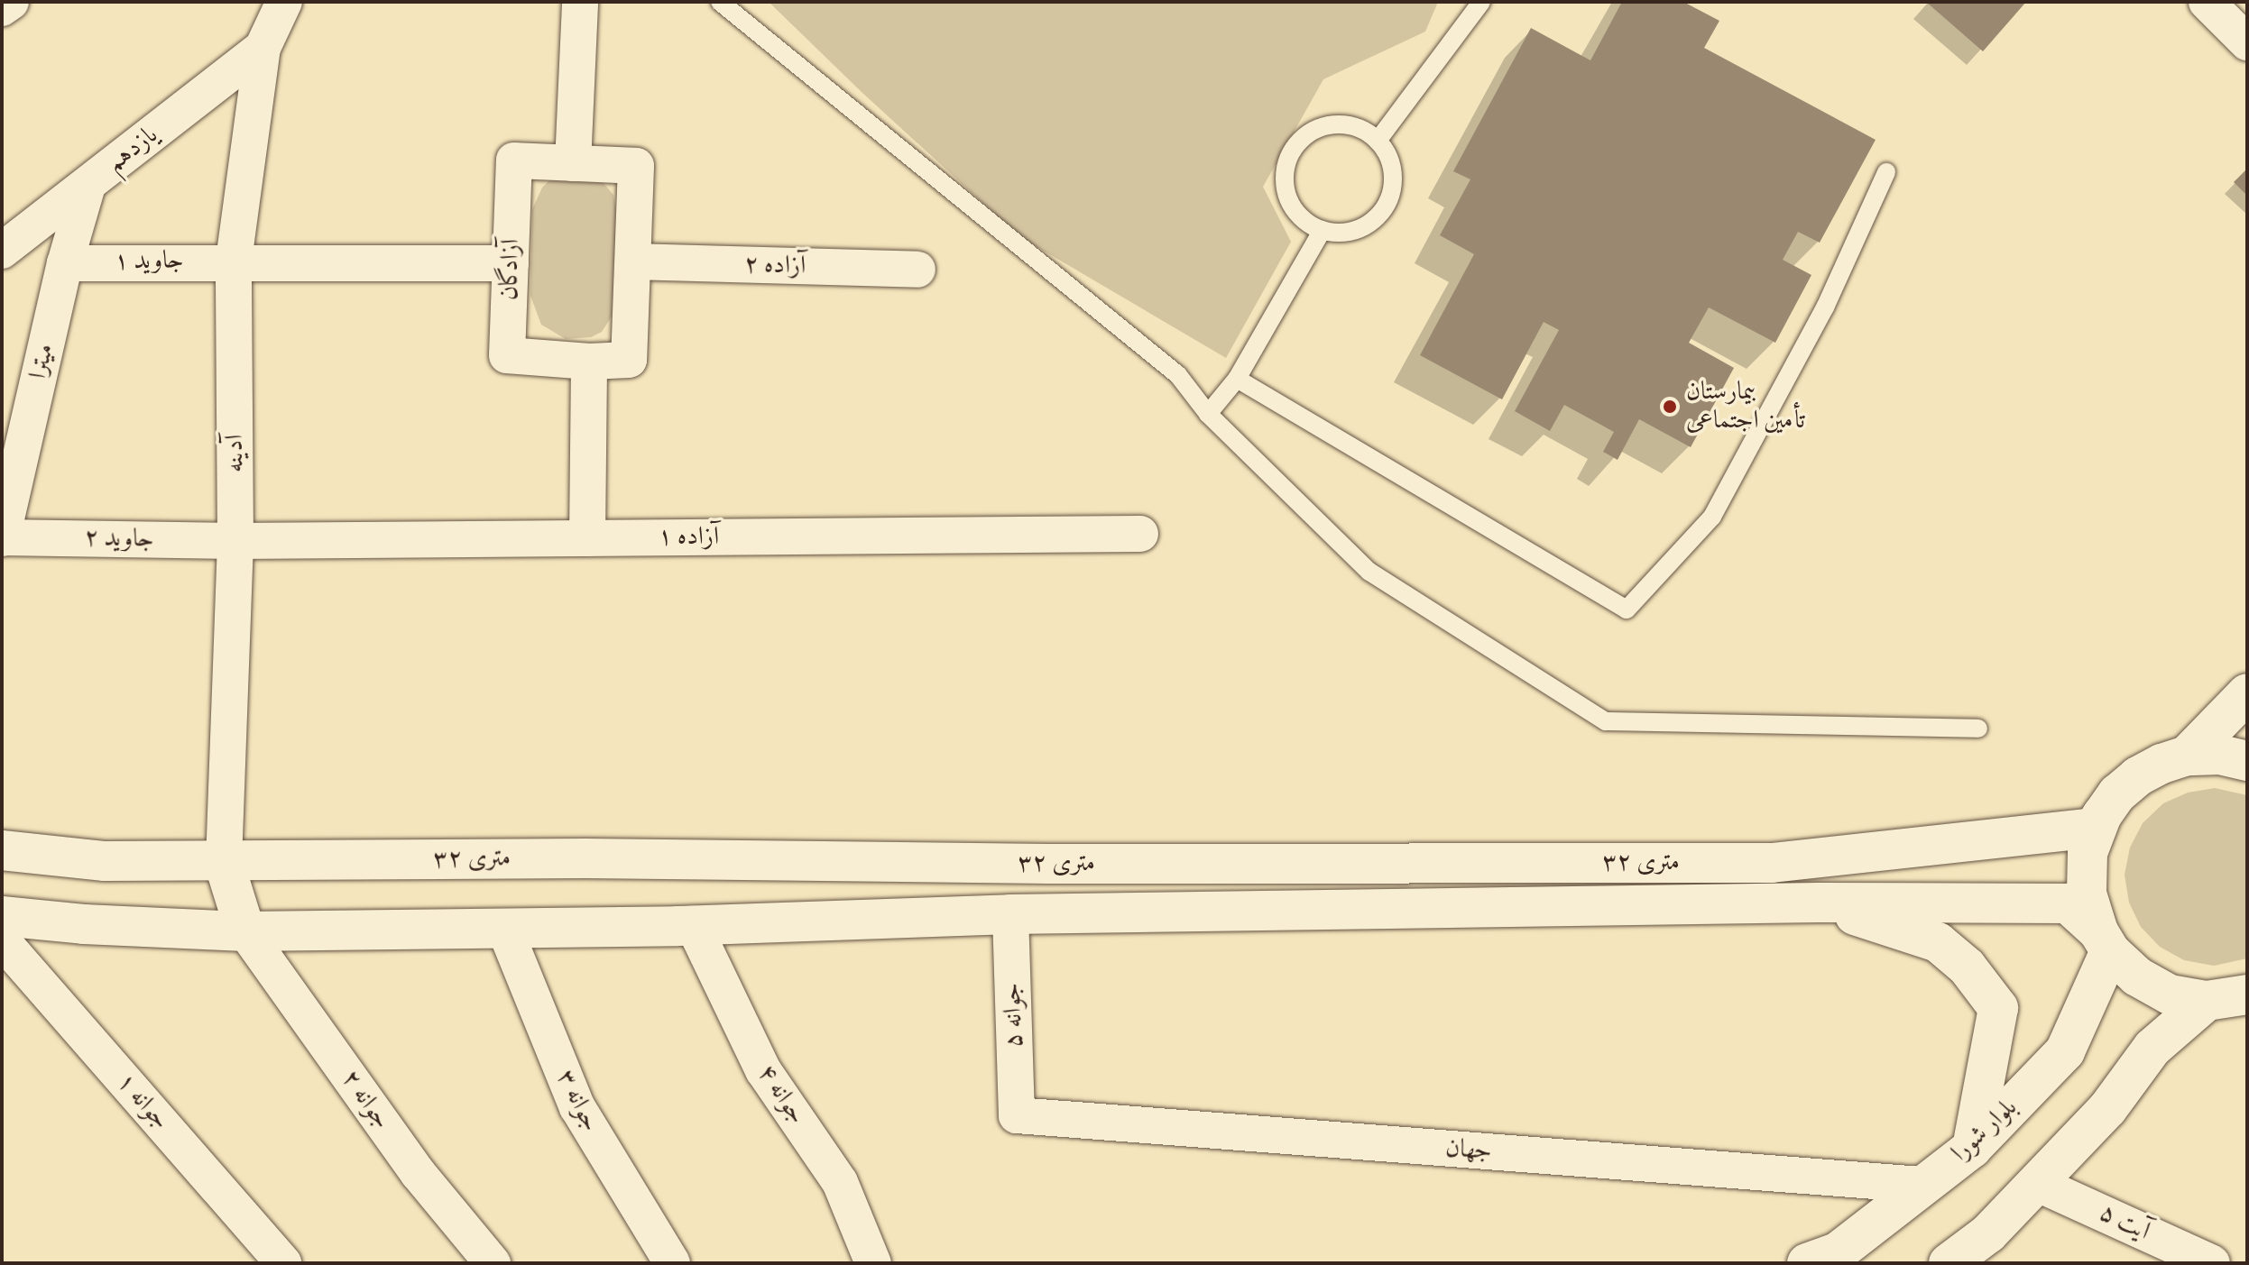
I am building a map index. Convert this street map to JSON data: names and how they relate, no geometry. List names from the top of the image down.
{
  "streets": {
    "main road": ["۳۲ متری", "بلوار شورا"],
    "street": [
      "یازدهم",
      "جاوید ۱",
      "آزاده ۲",
      "آزادگان",
      "میترا",
      "آدینه",
      "آزاده ۱",
      "جاوید ۲",
      "جوانه ۵",
      "جوانه ۴",
      "جوانه ۲",
      "جوانه ۳",
      "جوانه ۱",
      "جهان",
      "آیت ۵"
    ]
  },
  "crossings": [
    ["یازدهم", "میترا"],
    ["یازدهم", "آدینه"],
    ["جاوید ۱", "میترا"],
    ["جاوید ۱", "آدینه"],
    ["آزاده ۲", "آزادگان"],
    ["میترا", "جاوید ۲"],
    ["آدینه", "آزاده ۱"],
    ["آدینه", "جاوید ۲"],
    ["آدینه", "۳۲ متری"],
    ["آزاده ۱", "جاوید ۲"],
    ["۳۲ متری", "جوانه ۵"],
    ["۳۲ متری", "جوانه ۴"],
    ["۳۲ متری", "جوانه ۲"],
    ["۳۲ متری", "جوانه ۳"],
    ["۳۲ متری", "بلوار شورا"],
    ["جوانه ۵", "جهان"],
    ["بلوار شورا", "جهان"]
  ],
  "places": ["بیمارستان تأمین اجتماعی"]
}
